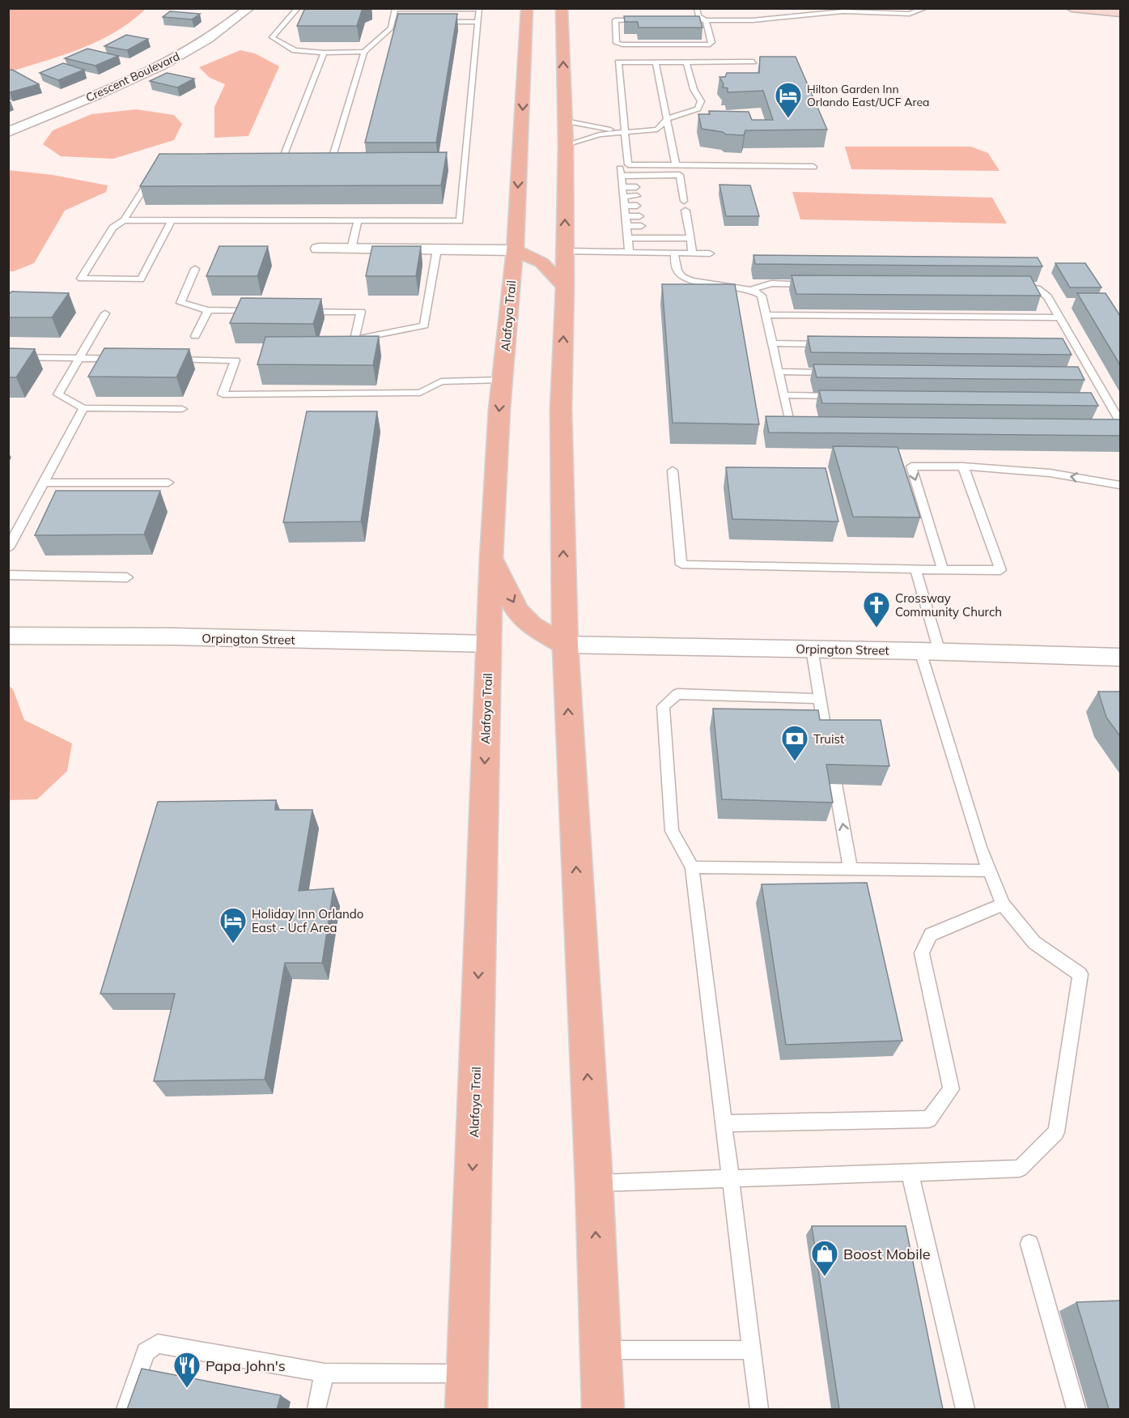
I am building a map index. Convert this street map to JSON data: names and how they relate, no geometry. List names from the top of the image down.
{
  "streets": {
    "main road": ["Alafaya Trail"],
    "street": ["Crescent Boulevard", "Orpington Street"]
  },
  "crossings": [
    ["Alafaya Trail", "Orpington Street"]
  ],
  "places": {
    "hotel": ["Hilton Garden Inn Orlando East/UCF Area", "Holiday Inn Orlando East - Ucf Area"],
    "church": ["Crossway Community Church"],
    "bank": ["Truist"],
    "shop": ["Boost Mobile"],
    "restaurant": ["Papa John's"]
  }
}
